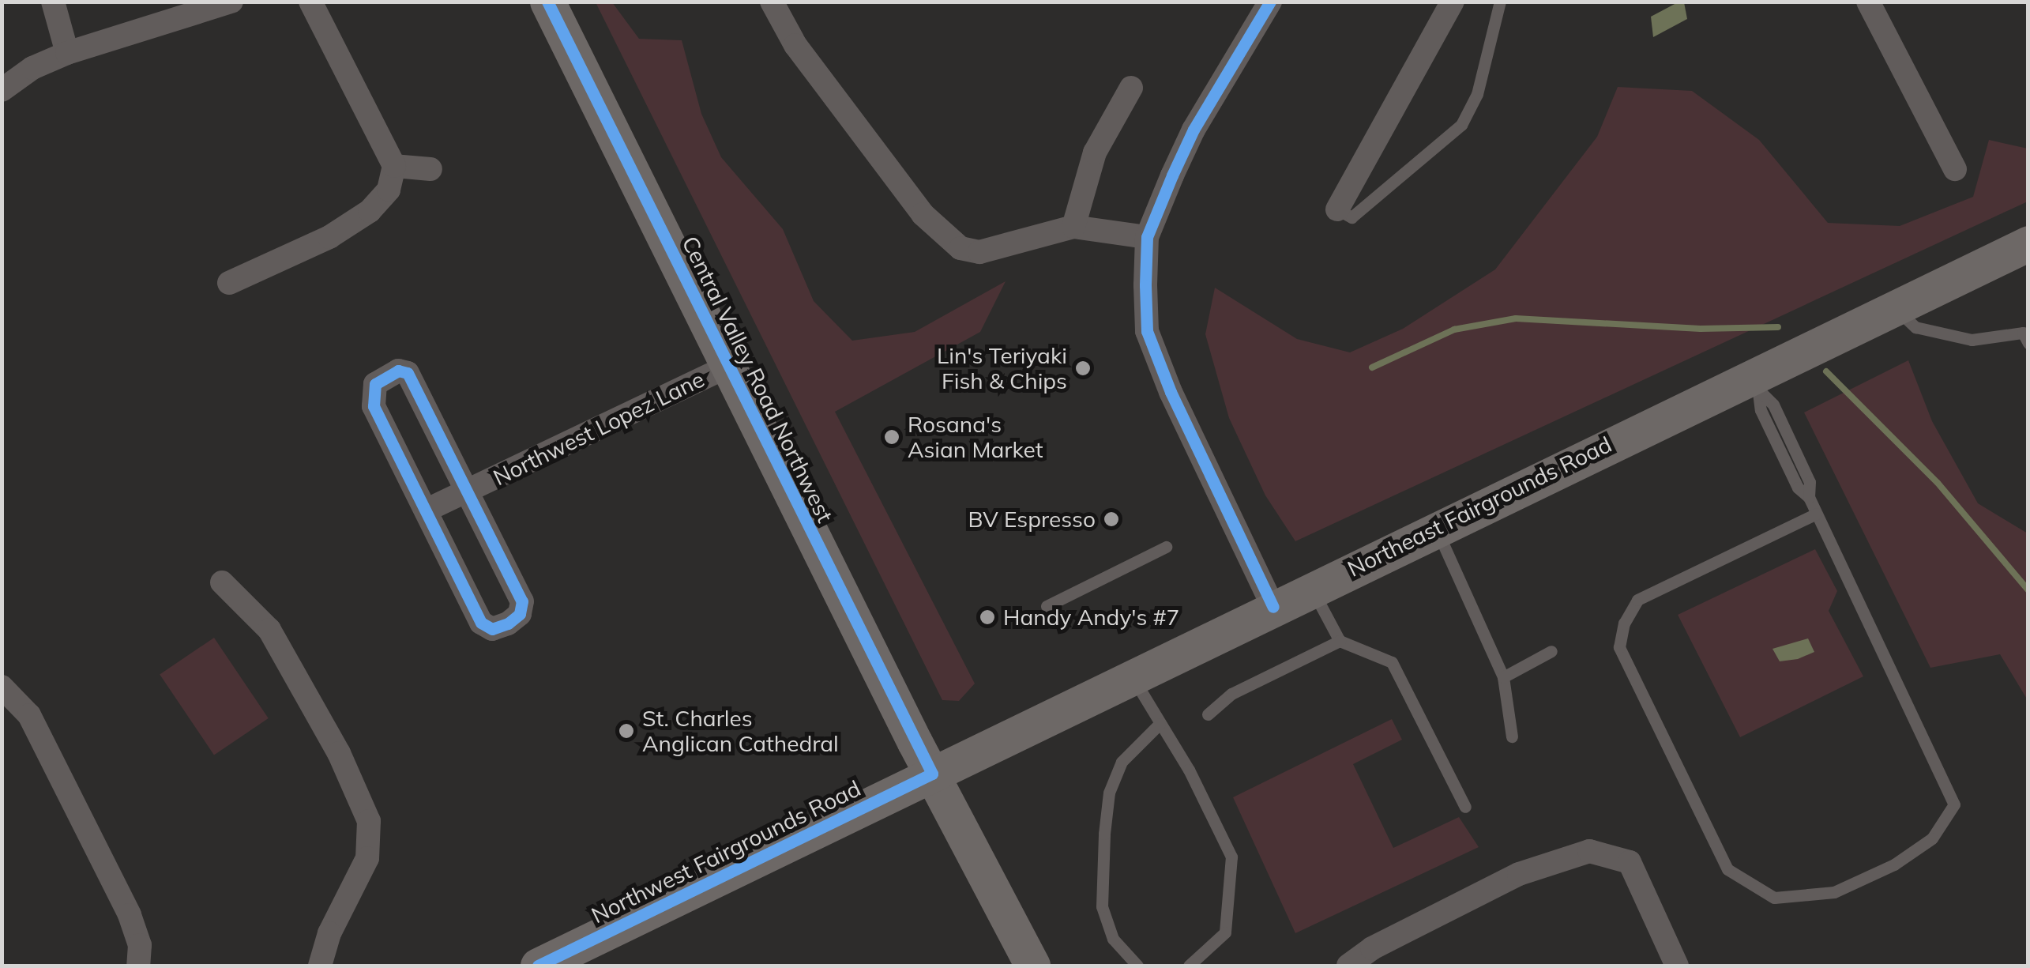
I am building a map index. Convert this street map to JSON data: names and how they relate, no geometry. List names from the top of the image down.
{
  "streets": {
    "main road": ["Central Valley Road Northwest", "Northeast Fairgrounds Road", "Northwest Fairgrounds Road"],
    "street": ["Northwest Lopez Lane"]
  },
  "crossings": [
    ["Central Valley Road Northwest", "Northwest Lopez Lane"],
    ["Central Valley Road Northwest", "Northeast Fairgrounds Road"],
    ["Central Valley Road Northwest", "Northwest Fairgrounds Road"],
    ["Northeast Fairgrounds Road", "Northwest Fairgrounds Road"]
  ],
  "places": [
    "Lin's Teriyaki Fish & Chips",
    "Rosana's Asian Market",
    "BV Espresso",
    "Handy Andy's #7",
    "St. Charles Anglican Cathedral"
  ]
}
